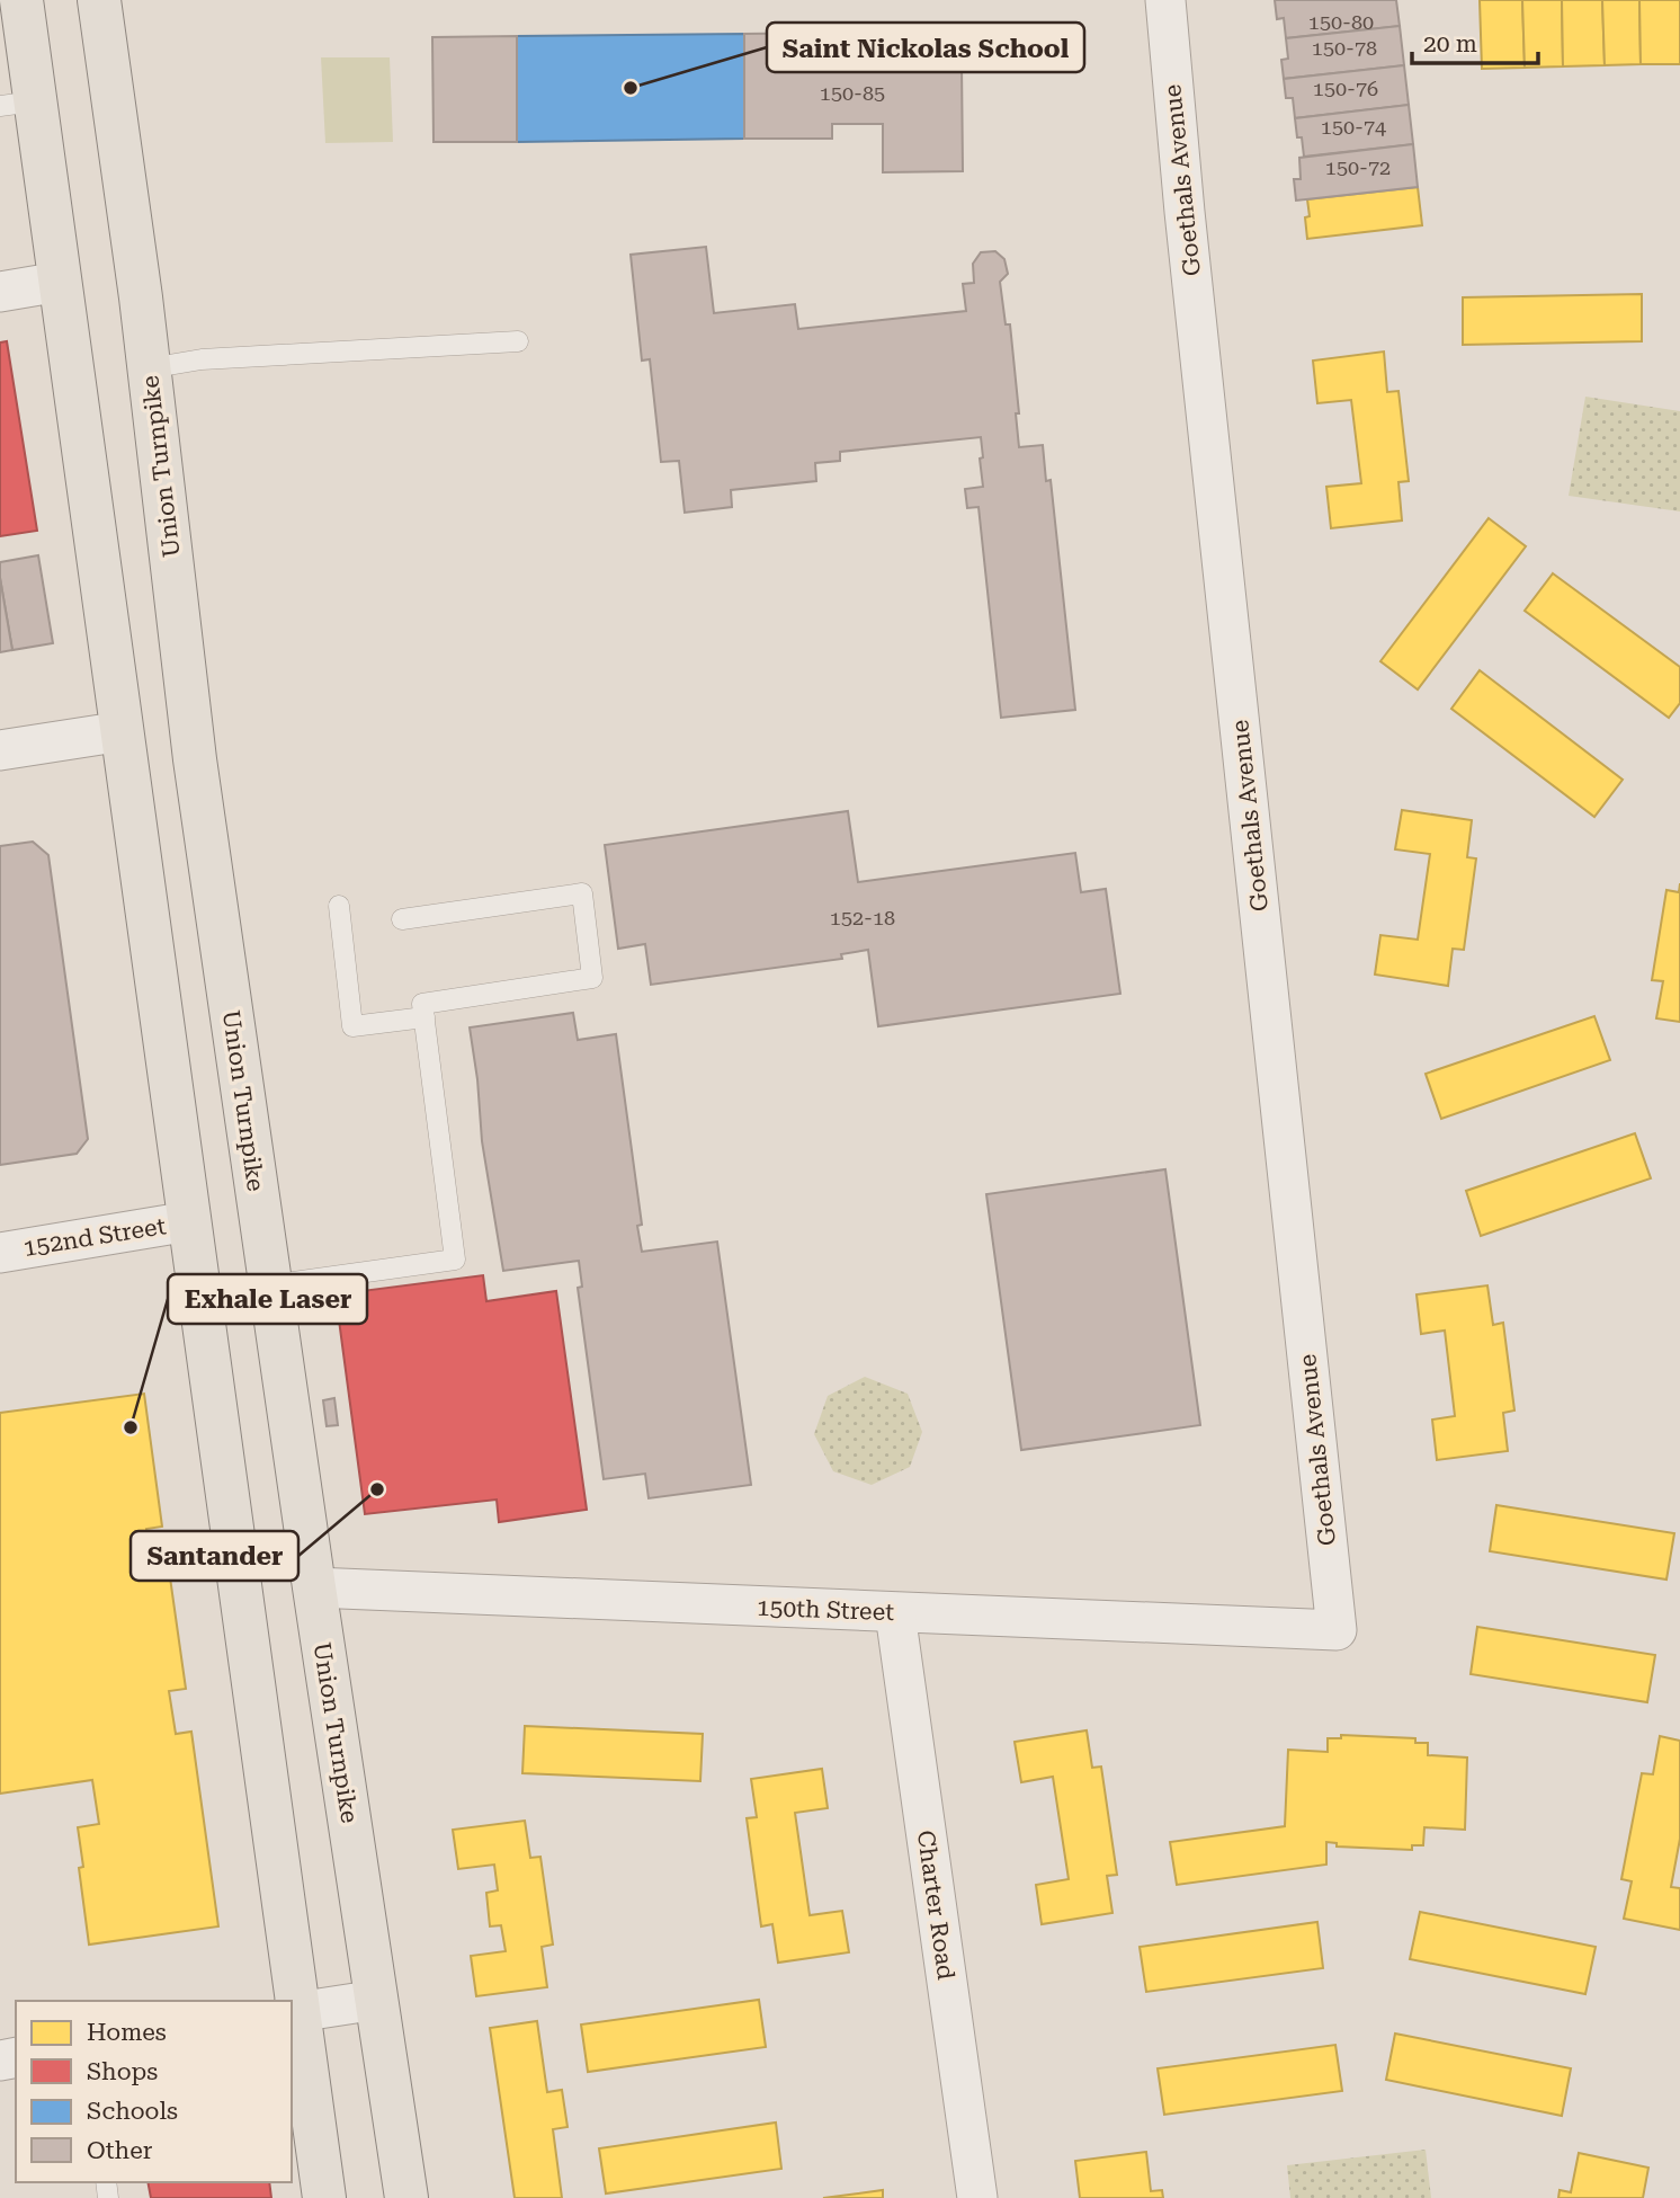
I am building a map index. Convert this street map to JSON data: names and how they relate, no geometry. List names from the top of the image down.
{
  "streets": {
    "main road": ["Union Turnpike"],
    "street": [
      "Goethals Avenue",
      "152nd Street",
      "150th Street",
      "Charter Road"
    ]
  },
  "crossings": [
    ["Goethals Avenue", "150th Street"],
    ["Union Turnpike", "150th Street"],
    ["150th Street", "Charter Road"]
  ],
  "places": ["Saint Nickolas School", "Exhale Laser", "Santander"],
  "house_numbers": [
    "150-80",
    "150-78",
    "150-76",
    "150-85",
    "150-74",
    "150-72",
    "152-18"
  ],
  "legend": [
    "Homes",
    "Shops",
    "Schools",
    "Other"
  ],
  "scale_bar": "20 m"
}
